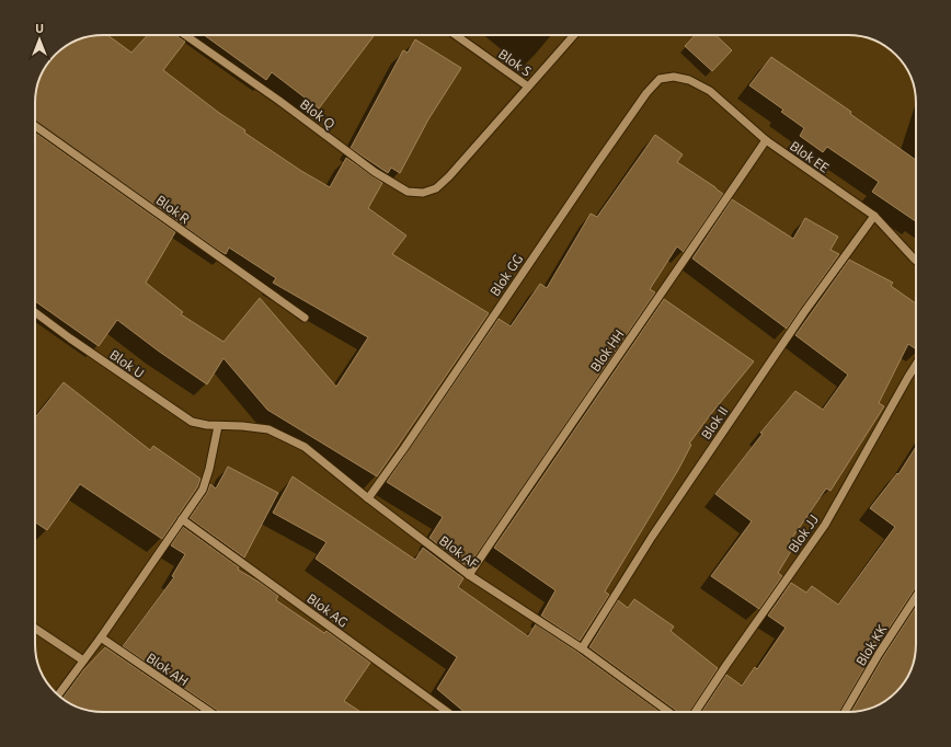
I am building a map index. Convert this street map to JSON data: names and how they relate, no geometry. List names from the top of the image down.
{
  "streets": {
    "street": [
      "Blok S",
      "Blok Q",
      "Blok EE",
      "Blok R",
      "Blok GG",
      "Blok HH",
      "Blok U",
      "Blok II",
      "Blok JJ",
      "Blok AF",
      "Blok AG",
      "Blok KK",
      "Blok AH"
    ]
  },
  "crossings": [
    ["Blok S", "Blok Q"],
    ["Blok EE", "Blok GG"],
    ["Blok EE", "Blok HH"],
    ["Blok EE", "Blok II"],
    ["Blok GG", "Blok AF"],
    ["Blok HH", "Blok AF"],
    ["Blok U", "Blok AF"],
    ["Blok II", "Blok AF"]
  ],
  "north": "top"
}
